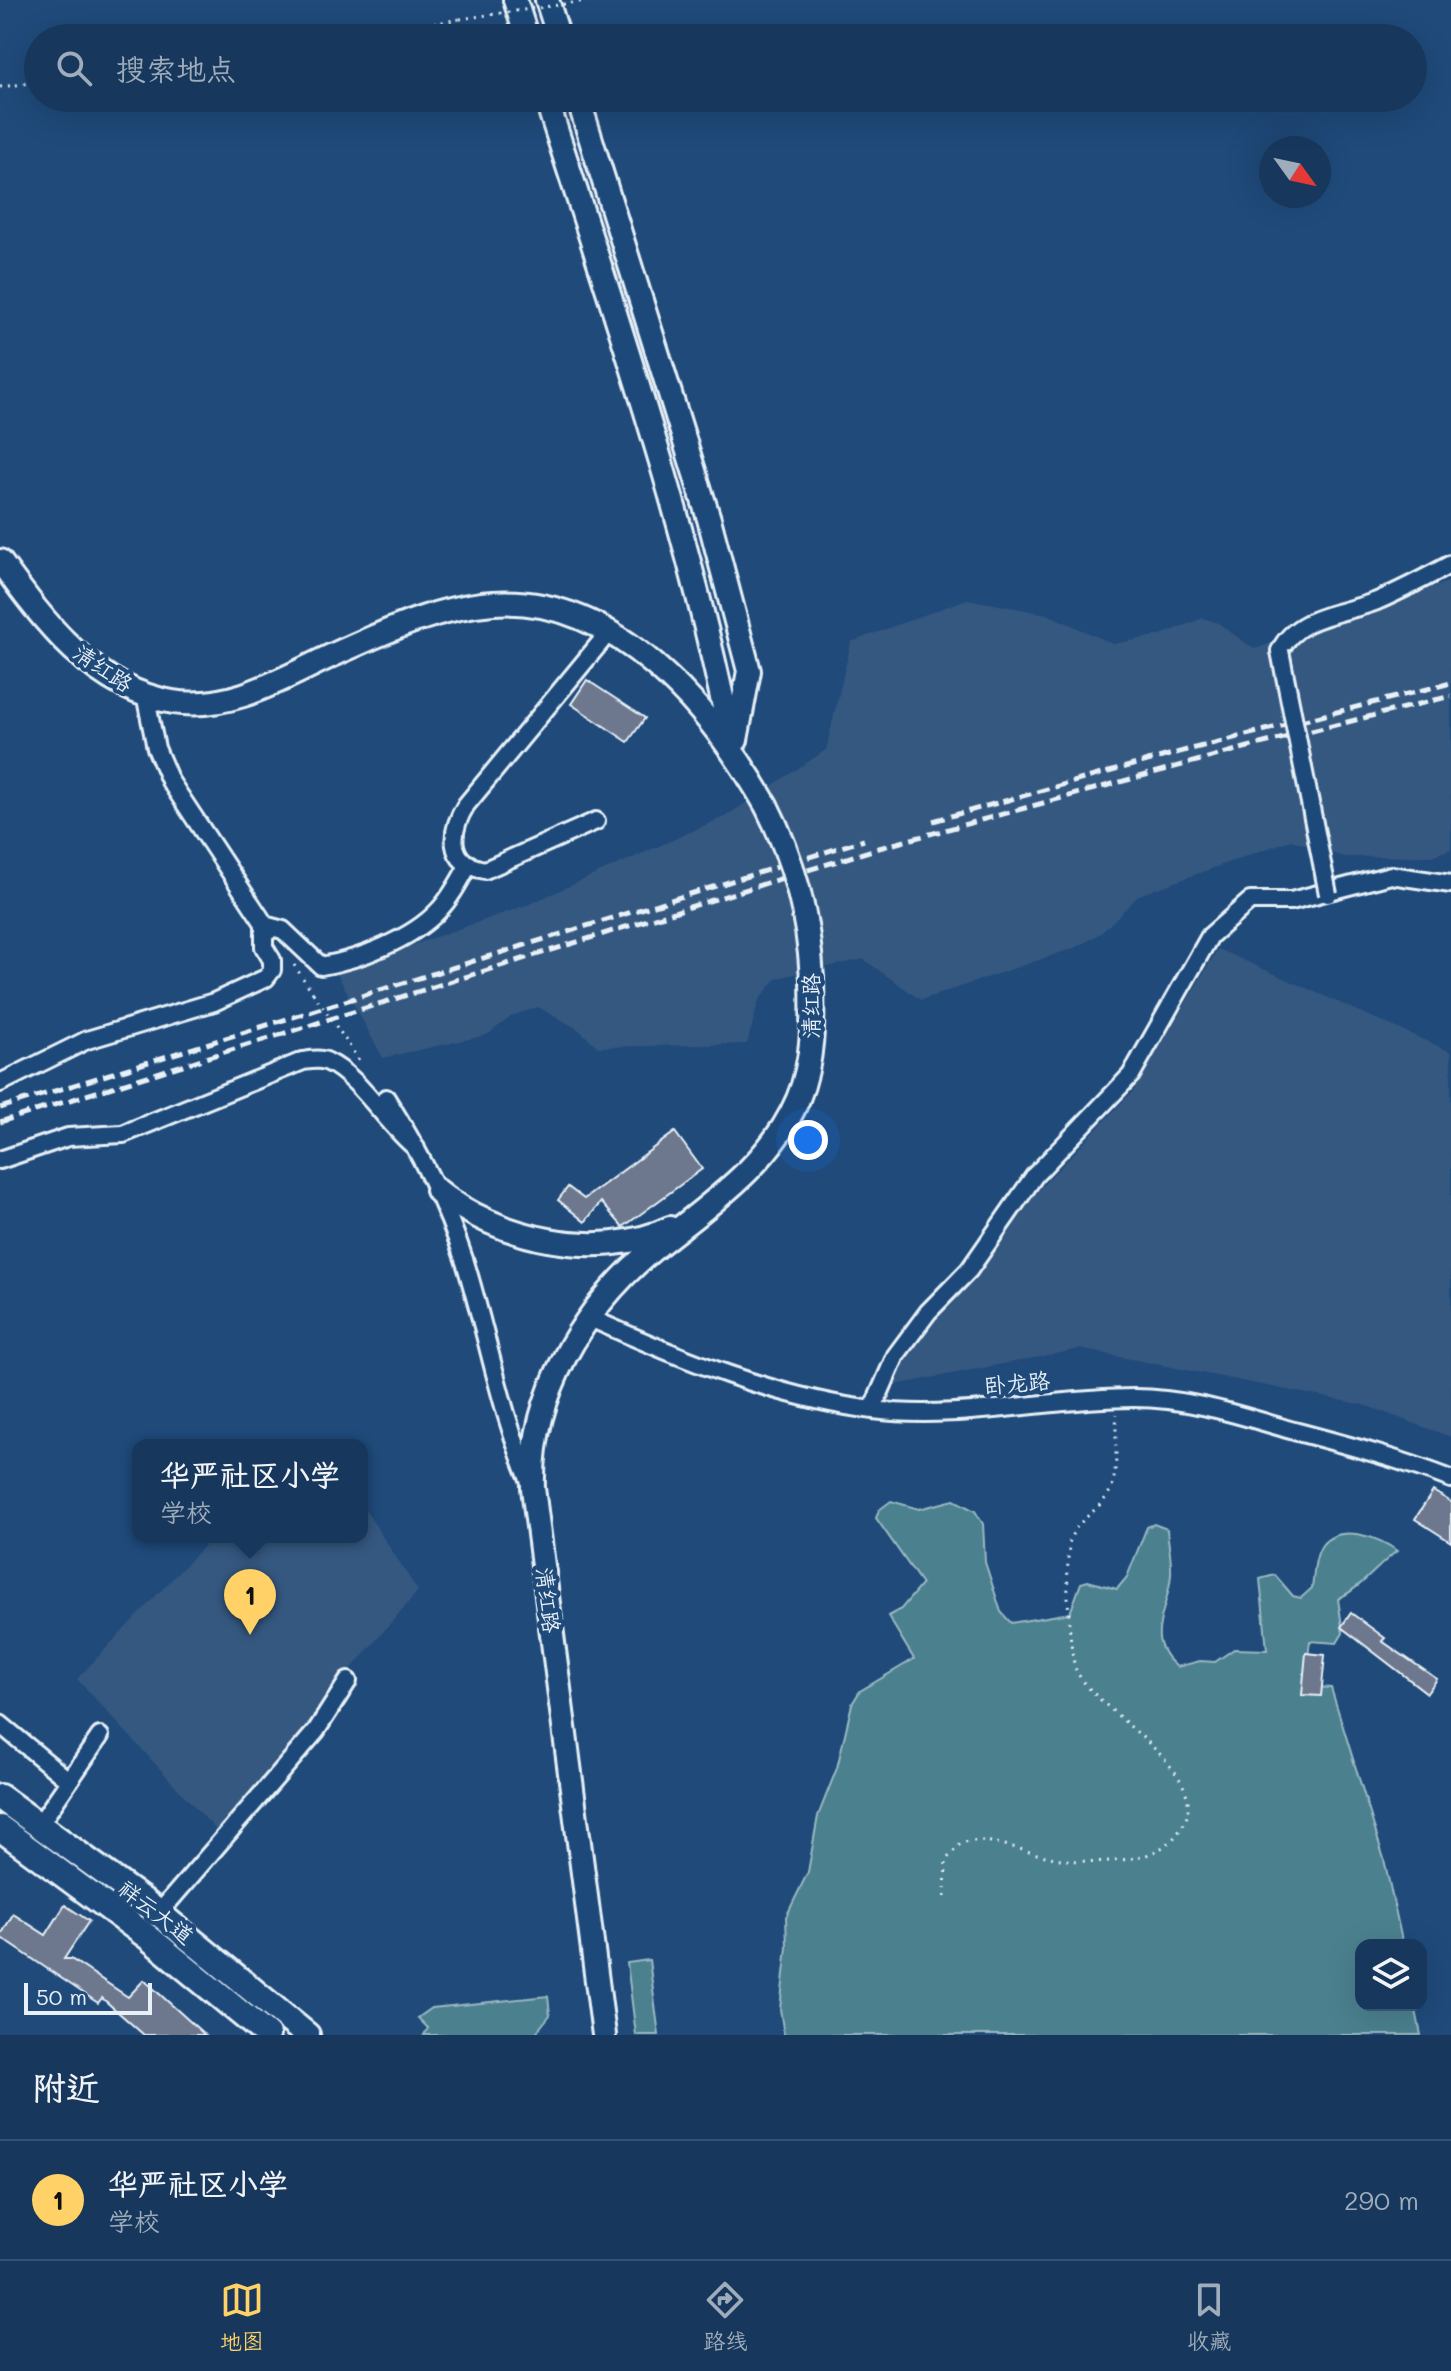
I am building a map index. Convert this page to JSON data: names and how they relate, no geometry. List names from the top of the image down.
{
  "streets": {
    "highway": ["祥云大道"],
    "main road": ["清红路"],
    "street": ["卧龙路"]
  },
  "crossings": [
    ["清红路", "卧龙路"]
  ],
  "scale_bar": "50 m",
  "north": "bottom right",
  "page": {
    "search": "搜索地点",
    "popup": ["华严社区小学", "学校"],
    "pins": "1",
    "scale": "50 m",
    "heading": "附近",
    "list": [
      {
        "mark": "1",
        "name": "华严社区小学",
        "note": "学校",
        "value": "290 m"
      }
    ],
    "nav": ["地图", "路线", "收藏"]
  }
}
